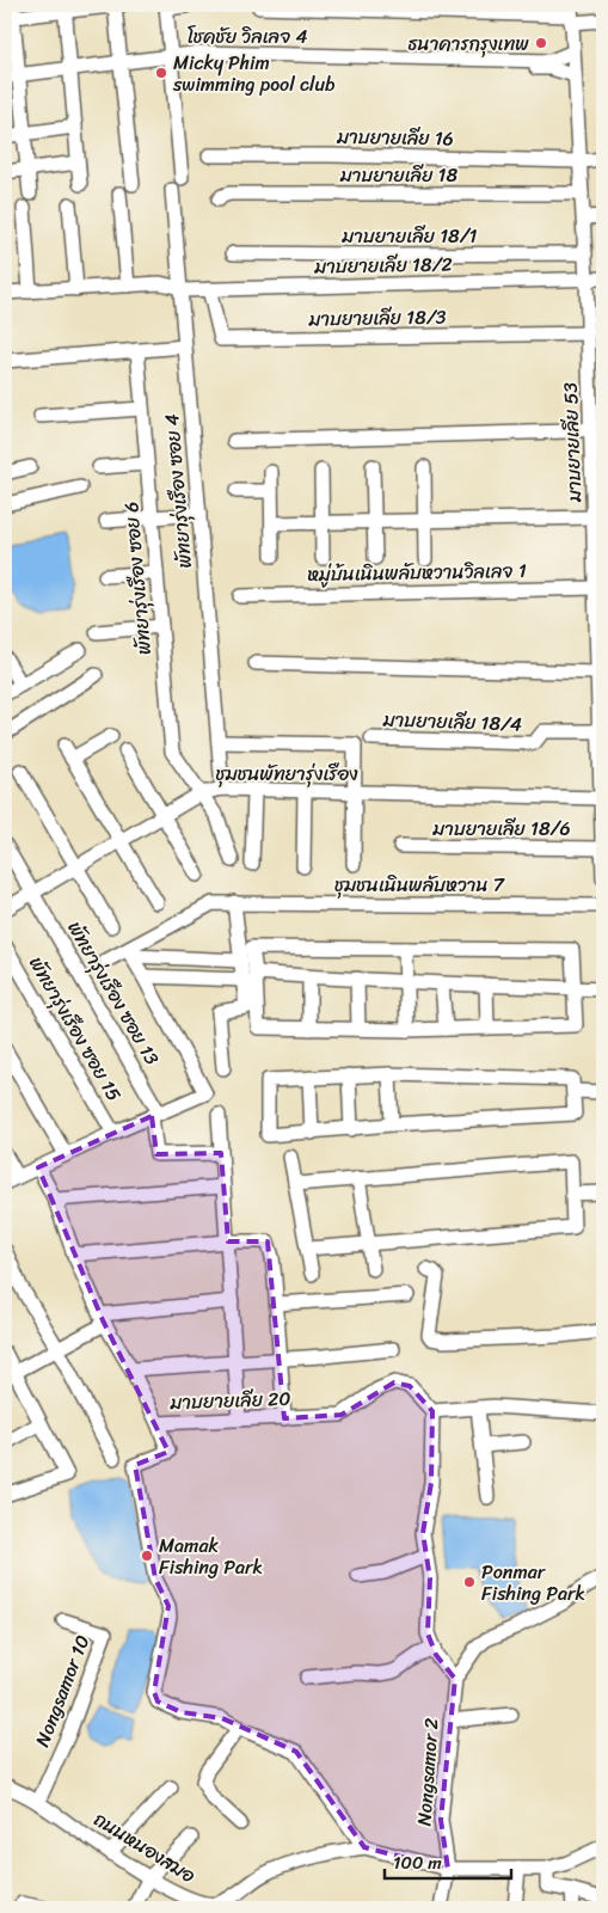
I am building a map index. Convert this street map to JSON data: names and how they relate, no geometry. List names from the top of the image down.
{
  "streets": {
    "street": [
      "โชคชัย วิลเลจ 4",
      "มาบยายเลีย 16",
      "มาบยายเลีย 18",
      "มาบยายเลีย 18/1",
      "มาบยายเลีย 18/2",
      "มาบยายเลีย 18/3",
      "มาบยายเลีย 53",
      "พัทยารุ่งเรือง ซอย 4",
      "หมู่บ้นเนินพลับหวานวิลเลจ 1",
      "พัทยารุ่งเรือง ซอย 6",
      "มาบยายเลีย 18/4",
      "ชุมชนพัทยารุ่งเรือง",
      "มาบยายเลีย 18/6",
      "ชุมชนเนินพลับหวาน 7",
      "พัทยารุ่งเรือง ซอย 13",
      "พัทยารุ่งเรือง ซอย 15",
      "มาบยายเลีย 20",
      "Nongsamor 10",
      "Nongsamor 2",
      "ถนนหนองสมอ"
    ]
  },
  "crossings": [
    ["โชคชัย วิลเลจ 4", "มาบยายเลีย 53"],
    ["มาบยายเลีย 16", "มาบยายเลีย 53"],
    ["มาบยายเลีย 18", "มาบยายเลีย 53"],
    ["มาบยายเลีย 18/1", "มาบยายเลีย 53"],
    ["มาบยายเลีย 18/2", "มาบยายเลีย 18/3"],
    ["มาบยายเลีย 18/2", "มาบยายเลีย 53"],
    ["มาบยายเลีย 18/2", "พัทยารุ่งเรือง ซอย 4"],
    ["มาบยายเลีย 18/3", "มาบยายเลีย 53"],
    ["มาบยายเลีย 53", "หมู่บ้นเนินพลับหวานวิลเลจ 1"],
    ["มาบยายเลีย 53", "มาบยายเลีย 18/4"],
    ["มาบยายเลีย 53", "ชุมชนพัทยารุ่งเรือง"],
    ["มาบยายเลีย 53", "มาบยายเลีย 18/6"],
    ["พัทยารุ่งเรือง ซอย 4", "ชุมชนพัทยารุ่งเรือง"],
    ["พัทยารุ่งเรือง ซอย 6", "ชุมชนพัทยารุ่งเรือง"],
    ["ชุมชนพัทยารุ่งเรือง", "พัทยารุ่งเรือง ซอย 13"],
    ["Nongsamor 10", "ถนนหนองสมอ"],
    ["Nongsamor 2", "ถนนหนองสมอ"]
  ],
  "places": [
    "ธนาคารกรุงเทพ",
    "Micky Phim swimming pool club",
    "Mamak Fishing Park",
    "Ponmar Fishing Park"
  ],
  "scale_bar": "100 m"
}
